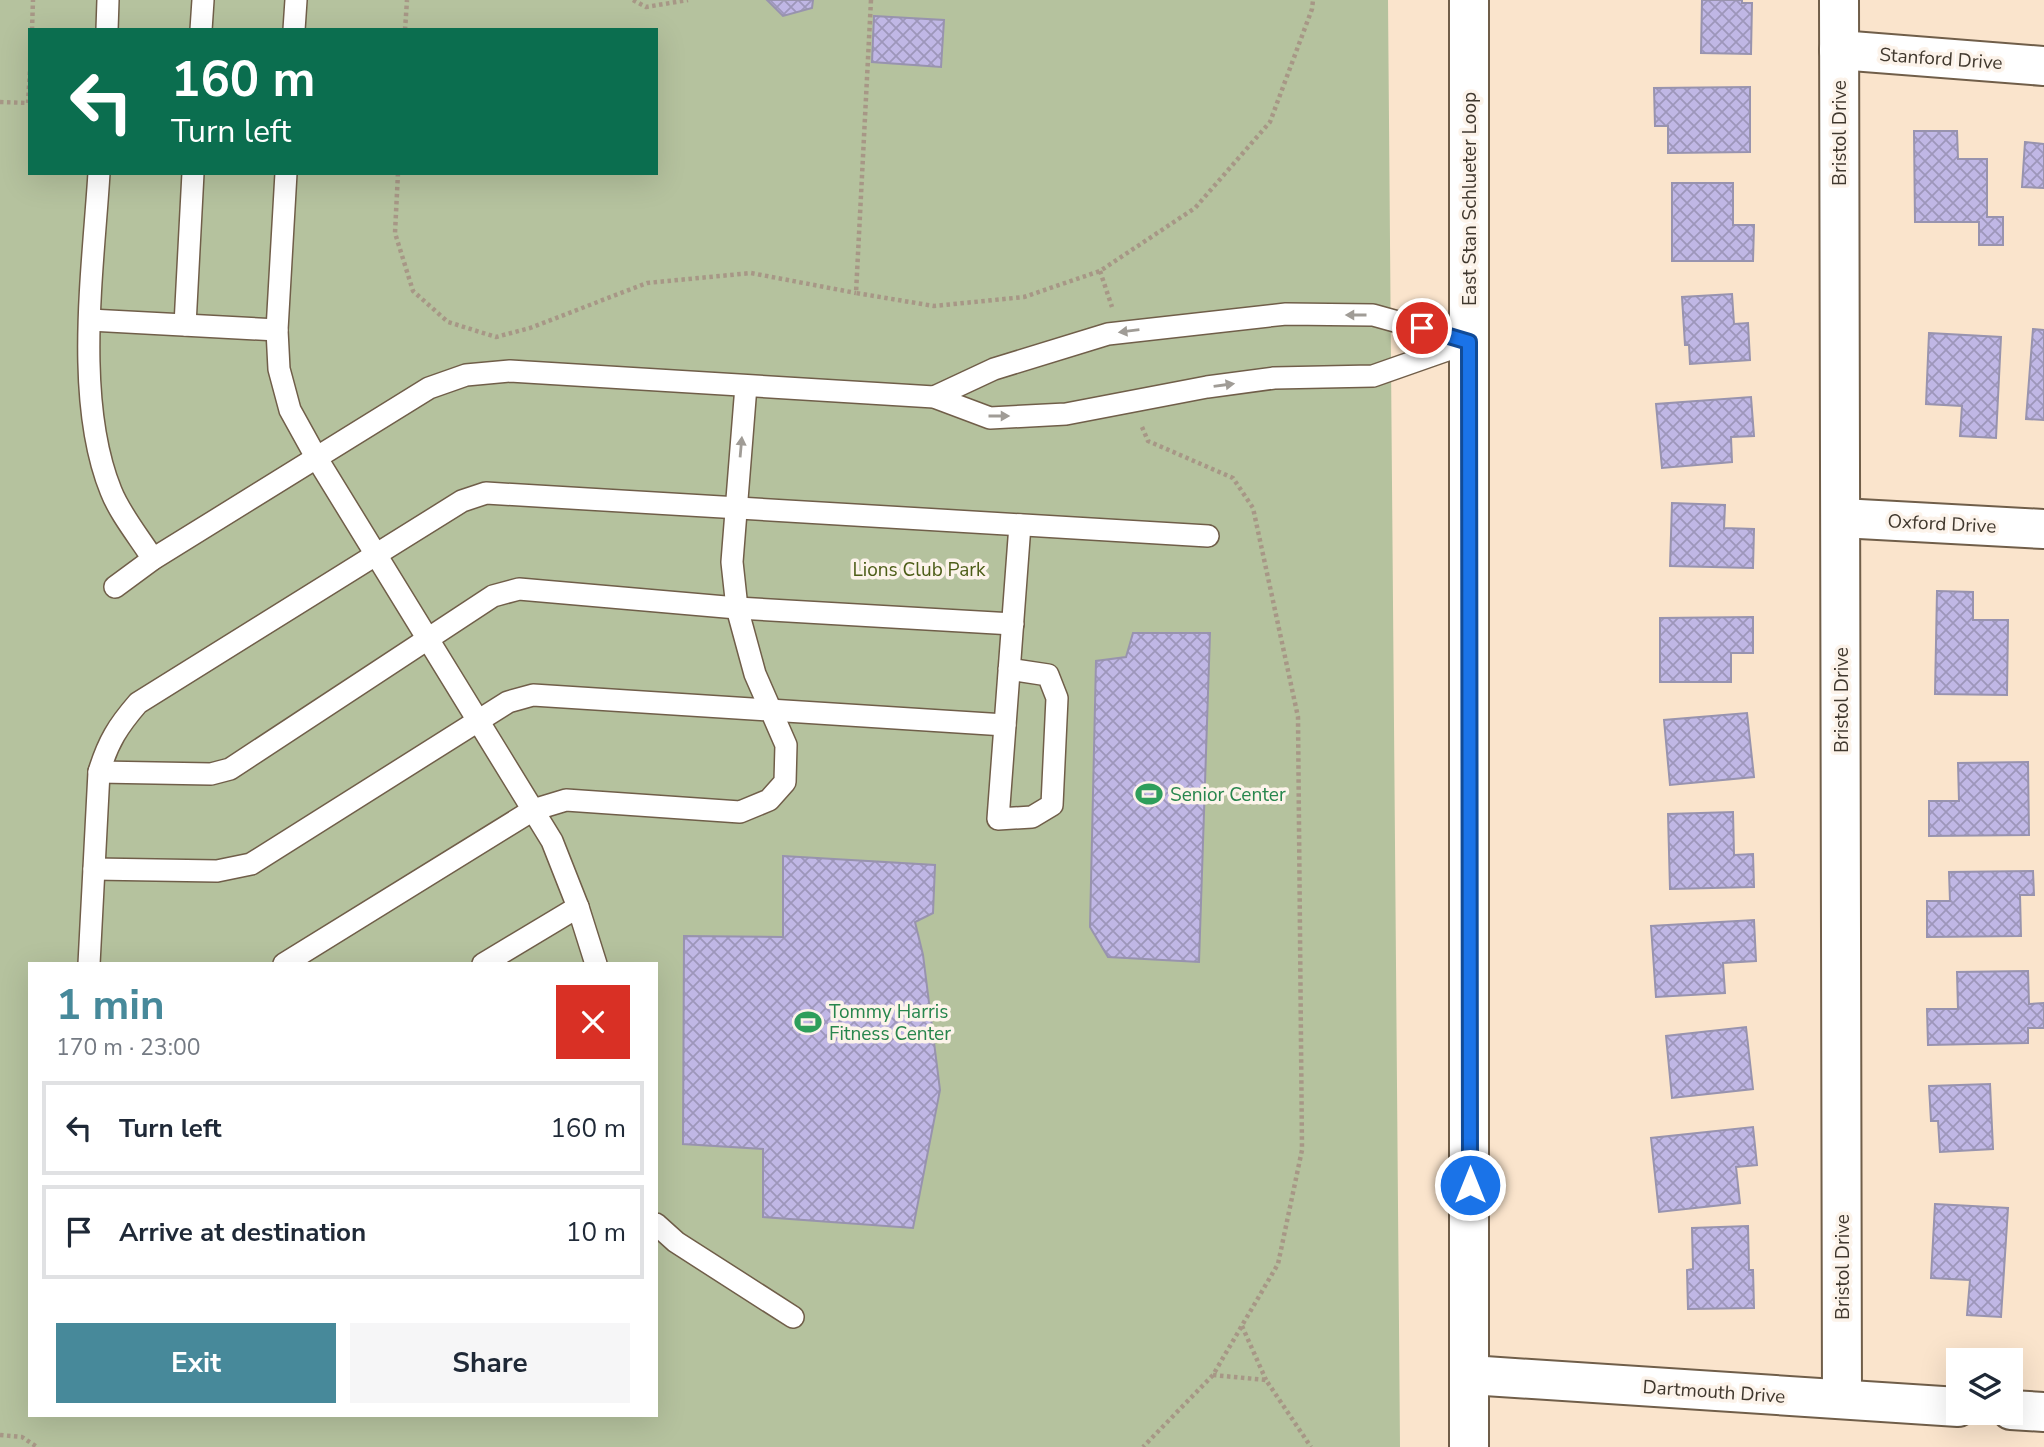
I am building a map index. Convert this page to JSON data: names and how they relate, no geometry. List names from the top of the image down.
{
  "streets": {
    "street": [
      "Stanford Drive",
      "Bristol Drive",
      "East Stan Schlueter Loop",
      "Oxford Drive",
      "Dartmouth Drive"
    ]
  },
  "crossings": [
    ["Stanford Drive", "Bristol Drive"],
    ["Bristol Drive", "Oxford Drive"],
    ["Bristol Drive", "Dartmouth Drive"],
    ["East Stan Schlueter Loop", "Dartmouth Drive"]
  ],
  "parks": ["Lions Club Park"],
  "places": {
    "sports": ["Senior Center", "Tommy Harris Fitness Center"]
  },
  "page": {
    "turn": ["160 m", "Turn left"],
    "heading": ["1 min", "170 m · 23:00"],
    "list": [
      {
        "name": "Turn left",
        "value": "160 m"
      },
      {
        "name": "Arrive at destination",
        "value": "10 m"
      }
    ],
    "buttons": ["Exit", "Share"]
  }
}
